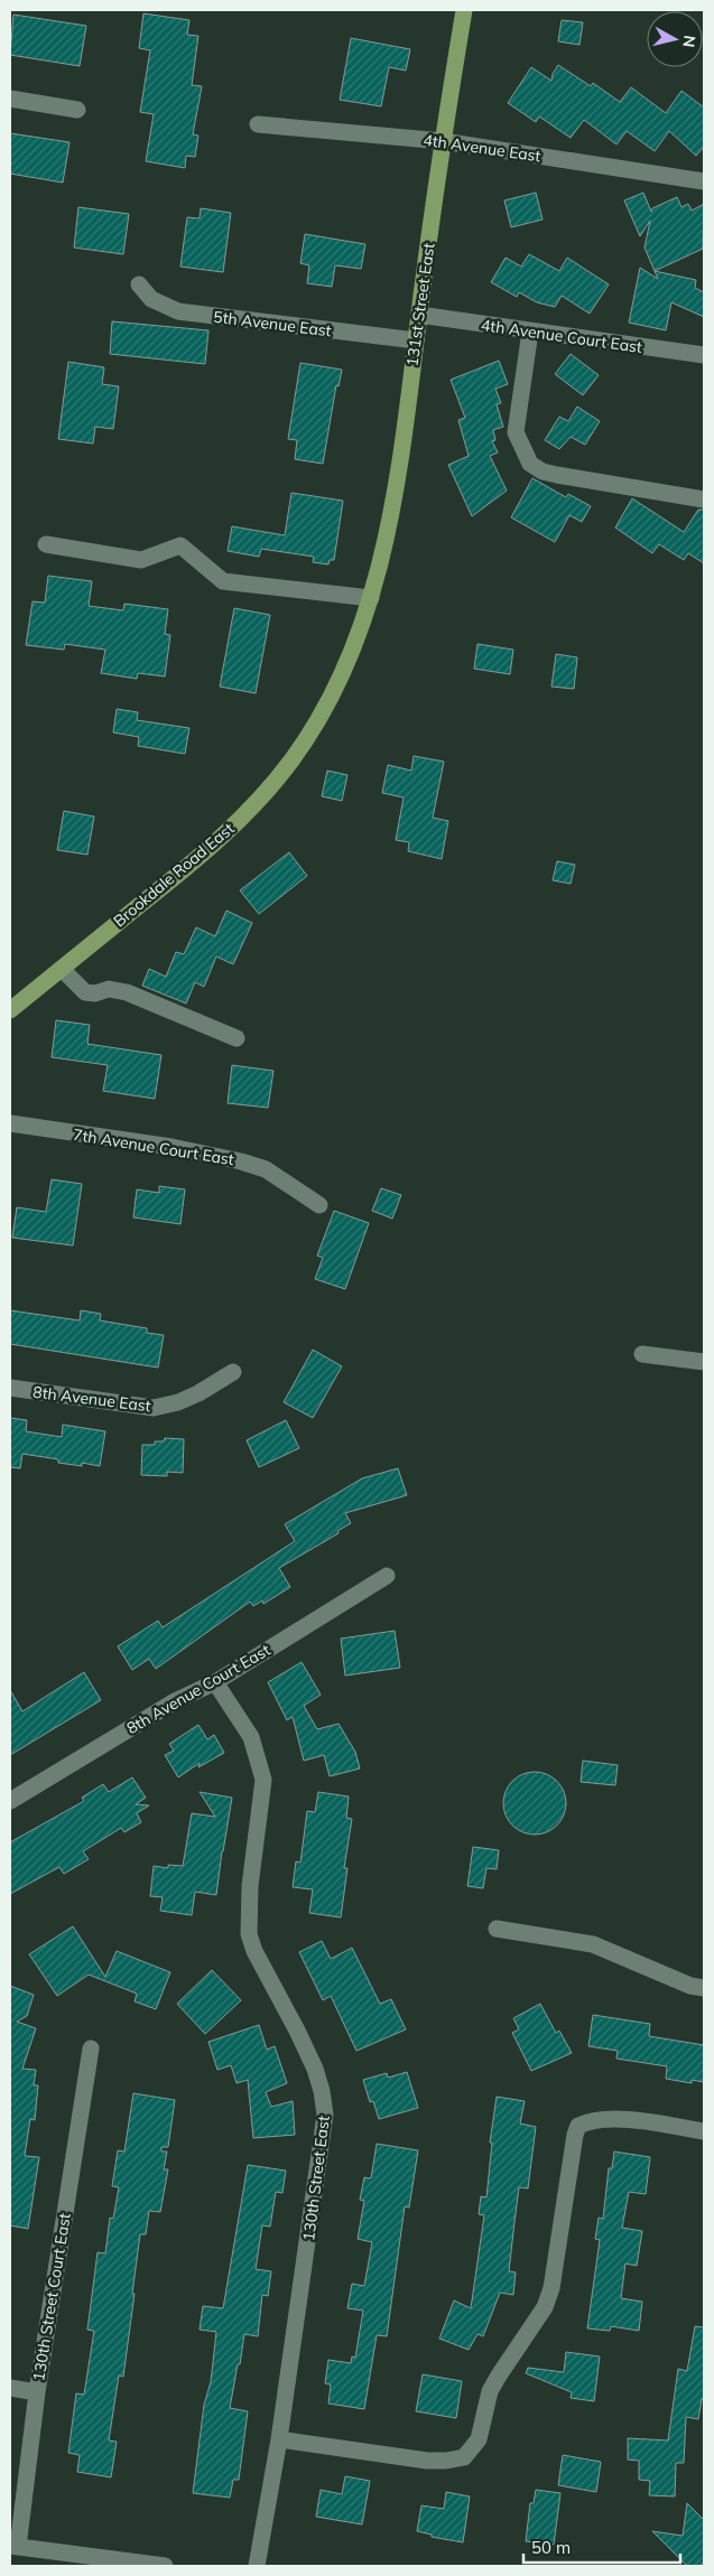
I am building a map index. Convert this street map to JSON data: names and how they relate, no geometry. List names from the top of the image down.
{
  "streets": {
    "main road": ["131st Street East", "Brookdale Road East"],
    "street": [
      "4th Avenue East",
      "5th Avenue East",
      "4th Avenue Court East",
      "7th Avenue Court East",
      "8th Avenue East",
      "8th Avenue Court East",
      "130th Street East",
      "130th Street Court East"
    ]
  },
  "crossings": [
    ["4th Avenue East", "131st Street East"],
    ["131st Street East", "5th Avenue East"],
    ["131st Street East", "4th Avenue Court East"],
    ["131st Street East", "Brookdale Road East"],
    ["8th Avenue Court East", "130th Street East"]
  ],
  "scale_bar": "50 m",
  "north": "right"
}
